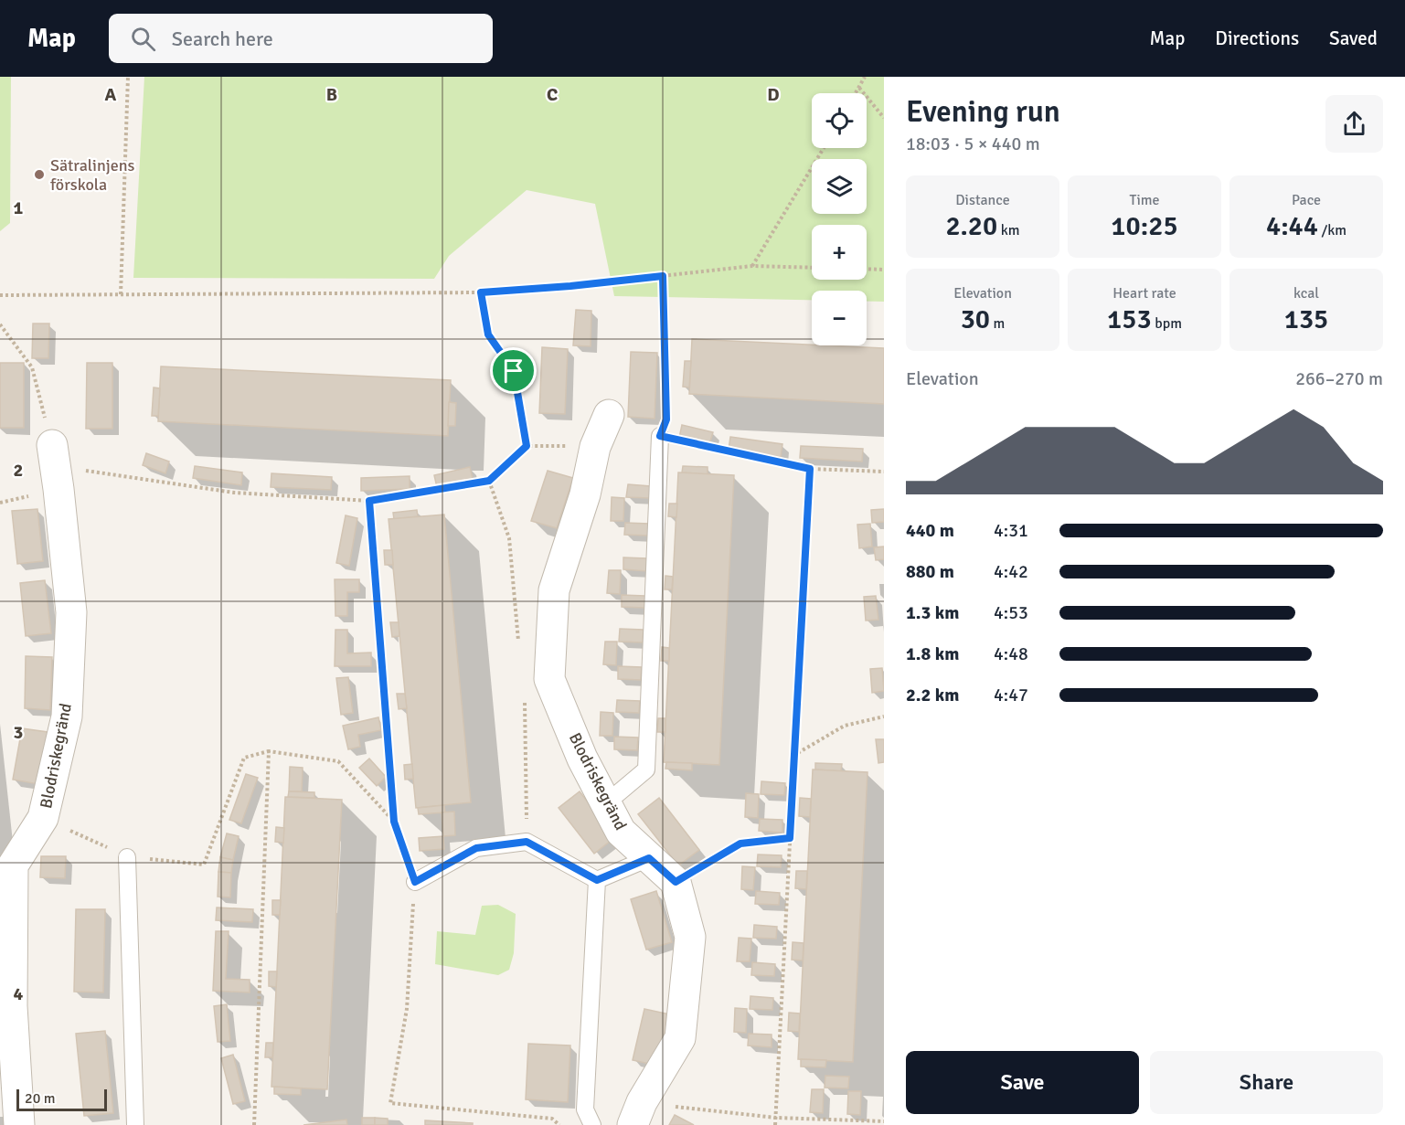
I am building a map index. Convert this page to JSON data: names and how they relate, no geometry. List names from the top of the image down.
{
  "streets": {
    "street": ["Blodriskegränd"]
  },
  "places": ["Sätralinjens förskola"],
  "scale_bar": "20 m",
  "page": {
    "header": "Map",
    "search": "Search here",
    "nav": ["Map", "Directions", "Saved"],
    "heading": ["Evening run", "18:03 · 5 × 440 m"],
    "map_buttons": ["+", "−"],
    "stats": [
      ["Distance", "2.20 km"],
      ["Time", "10:25"],
      ["Pace", "4:44 /km"],
      ["Elevation", "30 m"],
      ["Heart rate", "153 bpm"],
      ["kcal", "135"]
    ],
    "chart": ["Elevation", "266–270 m"],
    "list": [
      {
        "name": "440 m",
        "note": "4:31"
      },
      {
        "name": "880 m",
        "note": "4:42"
      },
      {
        "name": "1.3 km",
        "note": "4:53"
      },
      {
        "name": "1.8 km",
        "note": "4:48"
      },
      {
        "name": "2.2 km",
        "note": "4:47"
      }
    ],
    "buttons": ["Save", "Share"],
    "scale": "20 m"
  },
  "grid": {
    "columns": [
      "A",
      "B",
      "C",
      "D"
    ],
    "rows": [
      "1",
      "2",
      "3",
      "4"
    ]
  }
}
